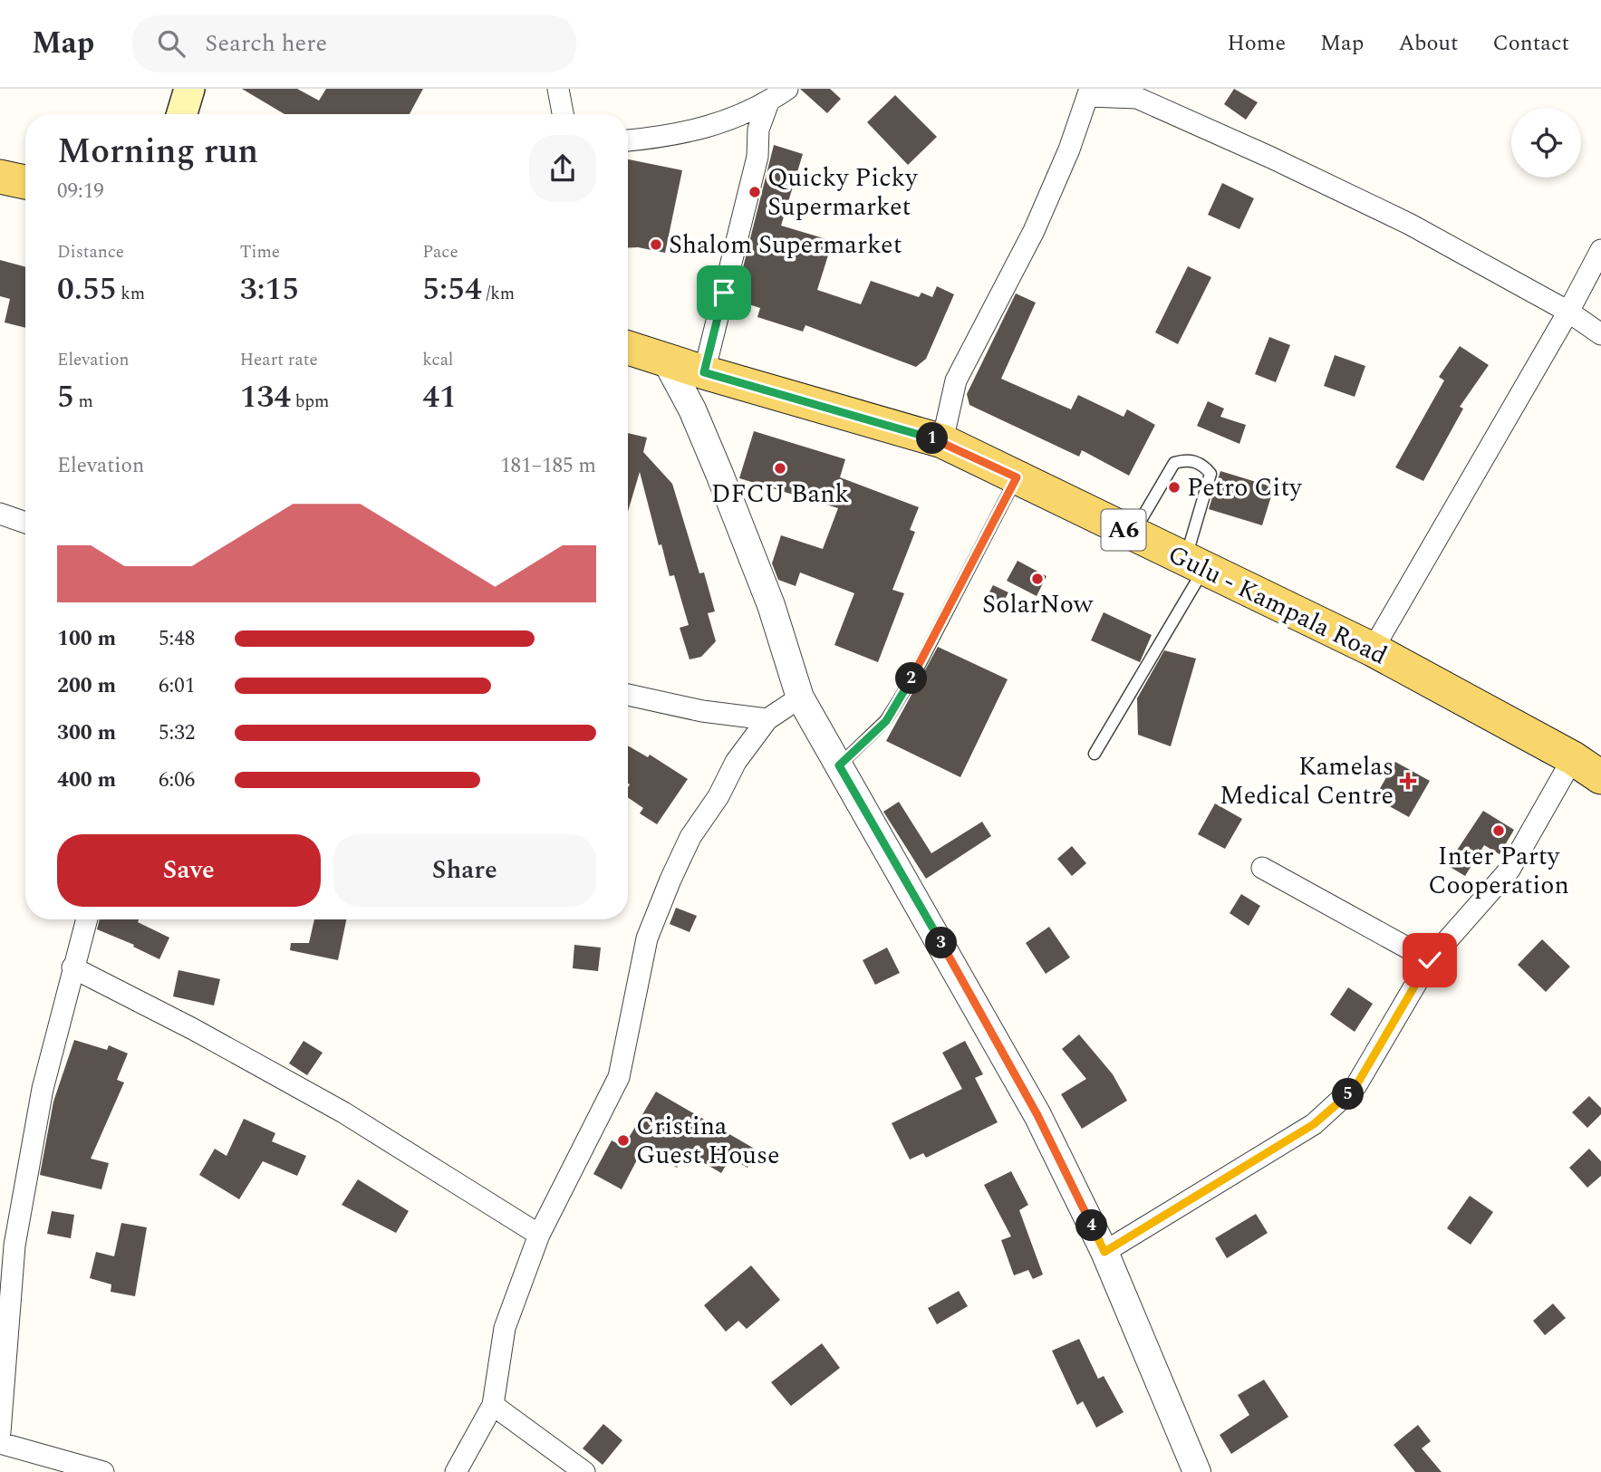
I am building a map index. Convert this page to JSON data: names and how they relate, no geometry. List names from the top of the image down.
{
  "streets": {
    "main road": ["A6", "Gulu - Kampala Road"]
  },
  "places": {
    "other": [
      "Quicky Picky Supermarket",
      "Shalom Supermarket",
      "DFCU Bank",
      "Petro City",
      "SolarNow",
      "Inter Party Cooperation",
      "Cristina Guest House"
    ],
    "health": ["Kamelas Medical Centre"]
  },
  "page": {
    "header": "Map",
    "search": "Search here",
    "nav": [
      "Home",
      "Map",
      "About",
      "Contact"
    ],
    "heading": ["Morning run", "09:19"],
    "stats": [
      ["Distance", "0.55 km"],
      ["Time", "3:15"],
      ["Pace", "5:54 /km"],
      ["Elevation", "5 m"],
      ["Heart rate", "134 bpm"],
      ["kcal", "41"]
    ],
    "pins": [
      "1",
      "2",
      "3",
      "5",
      "4"
    ],
    "chart": ["Elevation", "181–185 m"],
    "list": [
      {
        "name": "100 m",
        "note": "5:48"
      },
      {
        "name": "200 m",
        "note": "6:01"
      },
      {
        "name": "300 m",
        "note": "5:32"
      },
      {
        "name": "400 m",
        "note": "6:06"
      }
    ],
    "buttons": ["Save", "Share"]
  }
}
